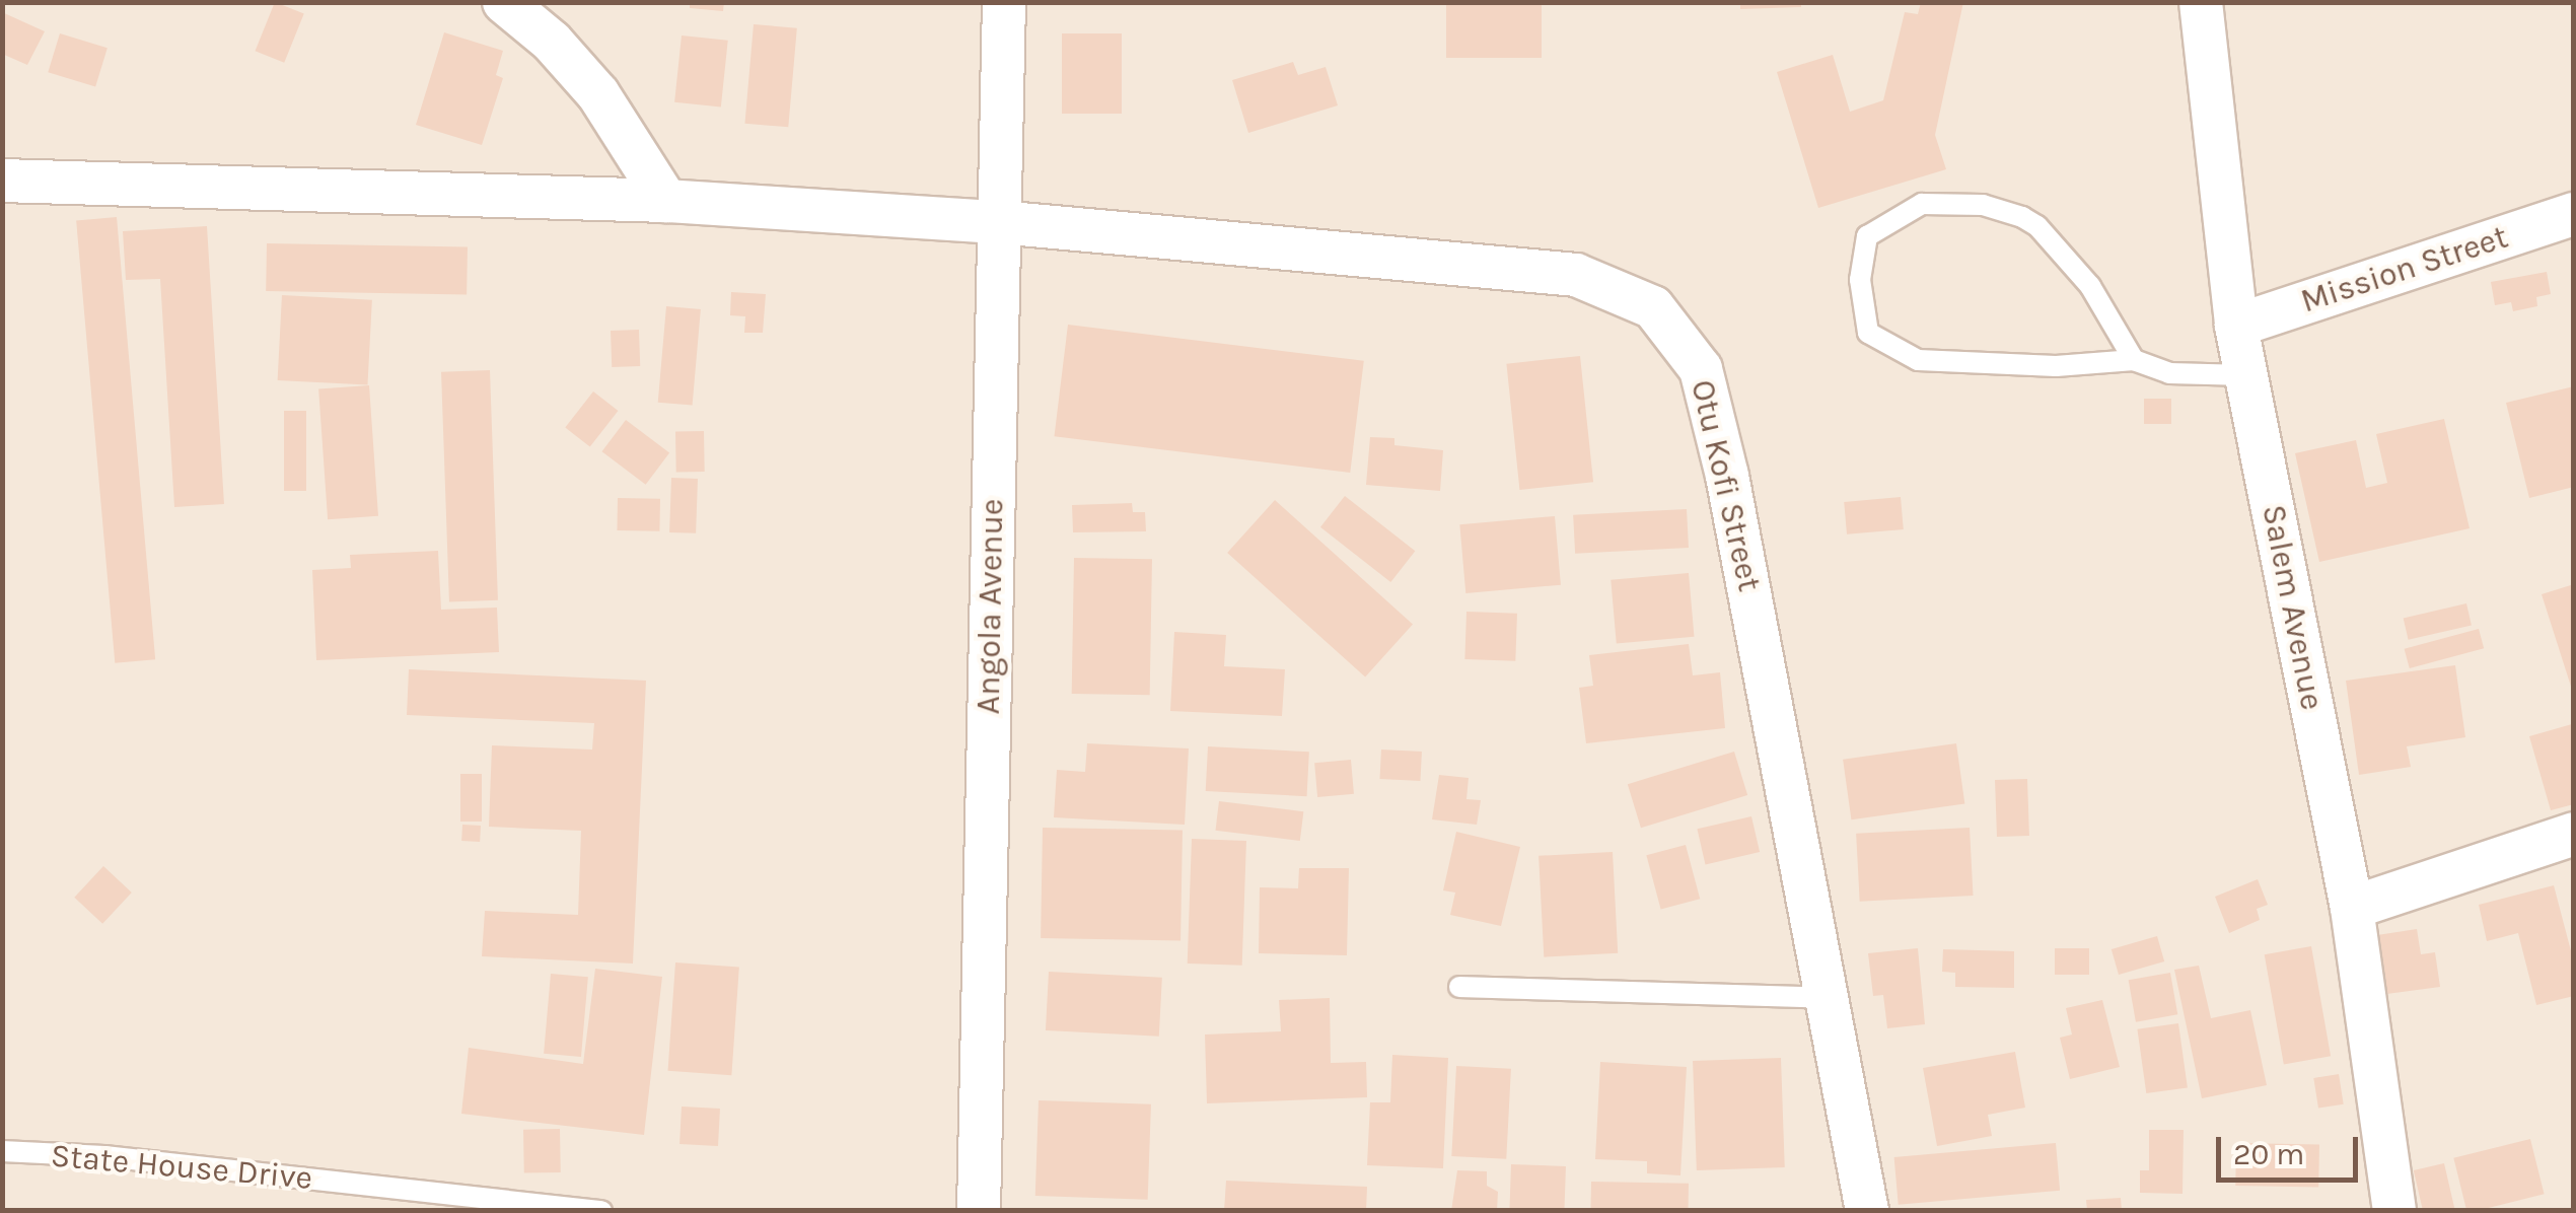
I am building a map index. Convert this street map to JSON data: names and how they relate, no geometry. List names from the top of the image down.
{
  "streets": {
    "street": [
      "Mission Street",
      "Otu Kofi Street",
      "Angola Avenue",
      "Salem Avenue"
    ],
    "lane": ["State House Drive"]
  },
  "crossings": [
    ["Mission Street", "Salem Avenue"],
    ["Otu Kofi Street", "Angola Avenue"]
  ],
  "scale_bar": "20 m"
}
